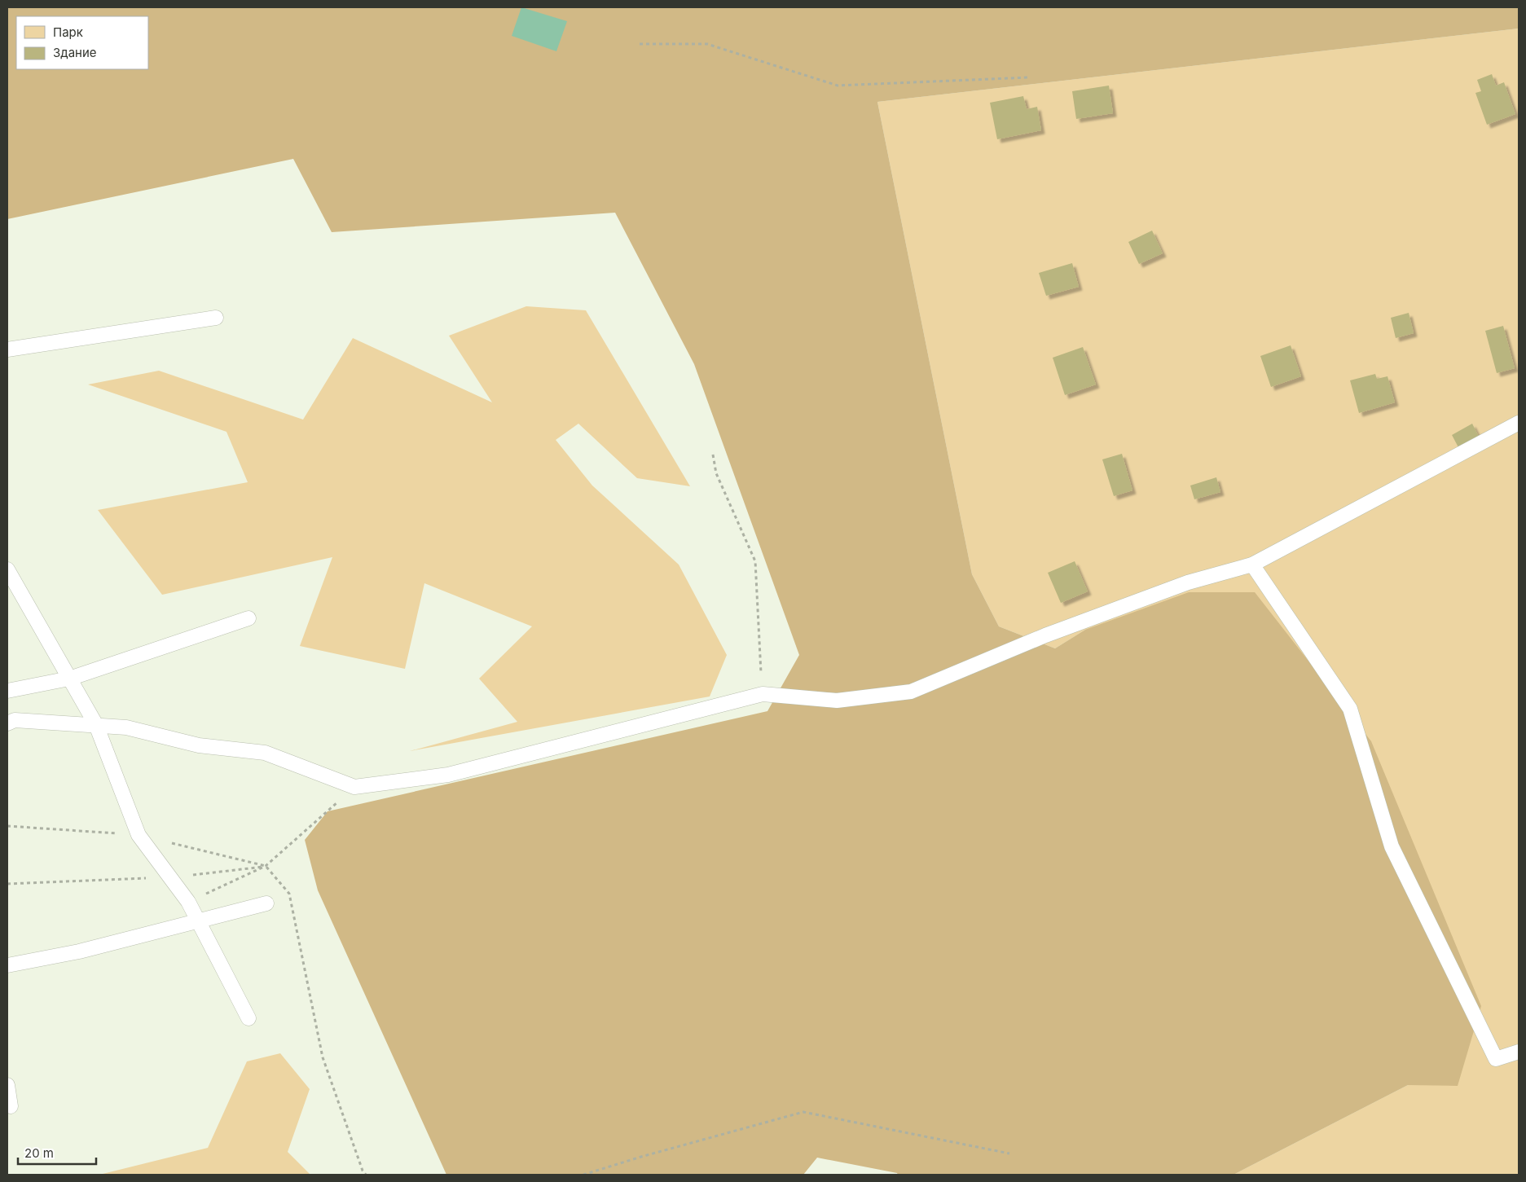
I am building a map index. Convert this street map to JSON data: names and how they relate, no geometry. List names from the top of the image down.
{
  "legend": ["Парк", "Здание"],
  "scale_bar": "20 m"
}
